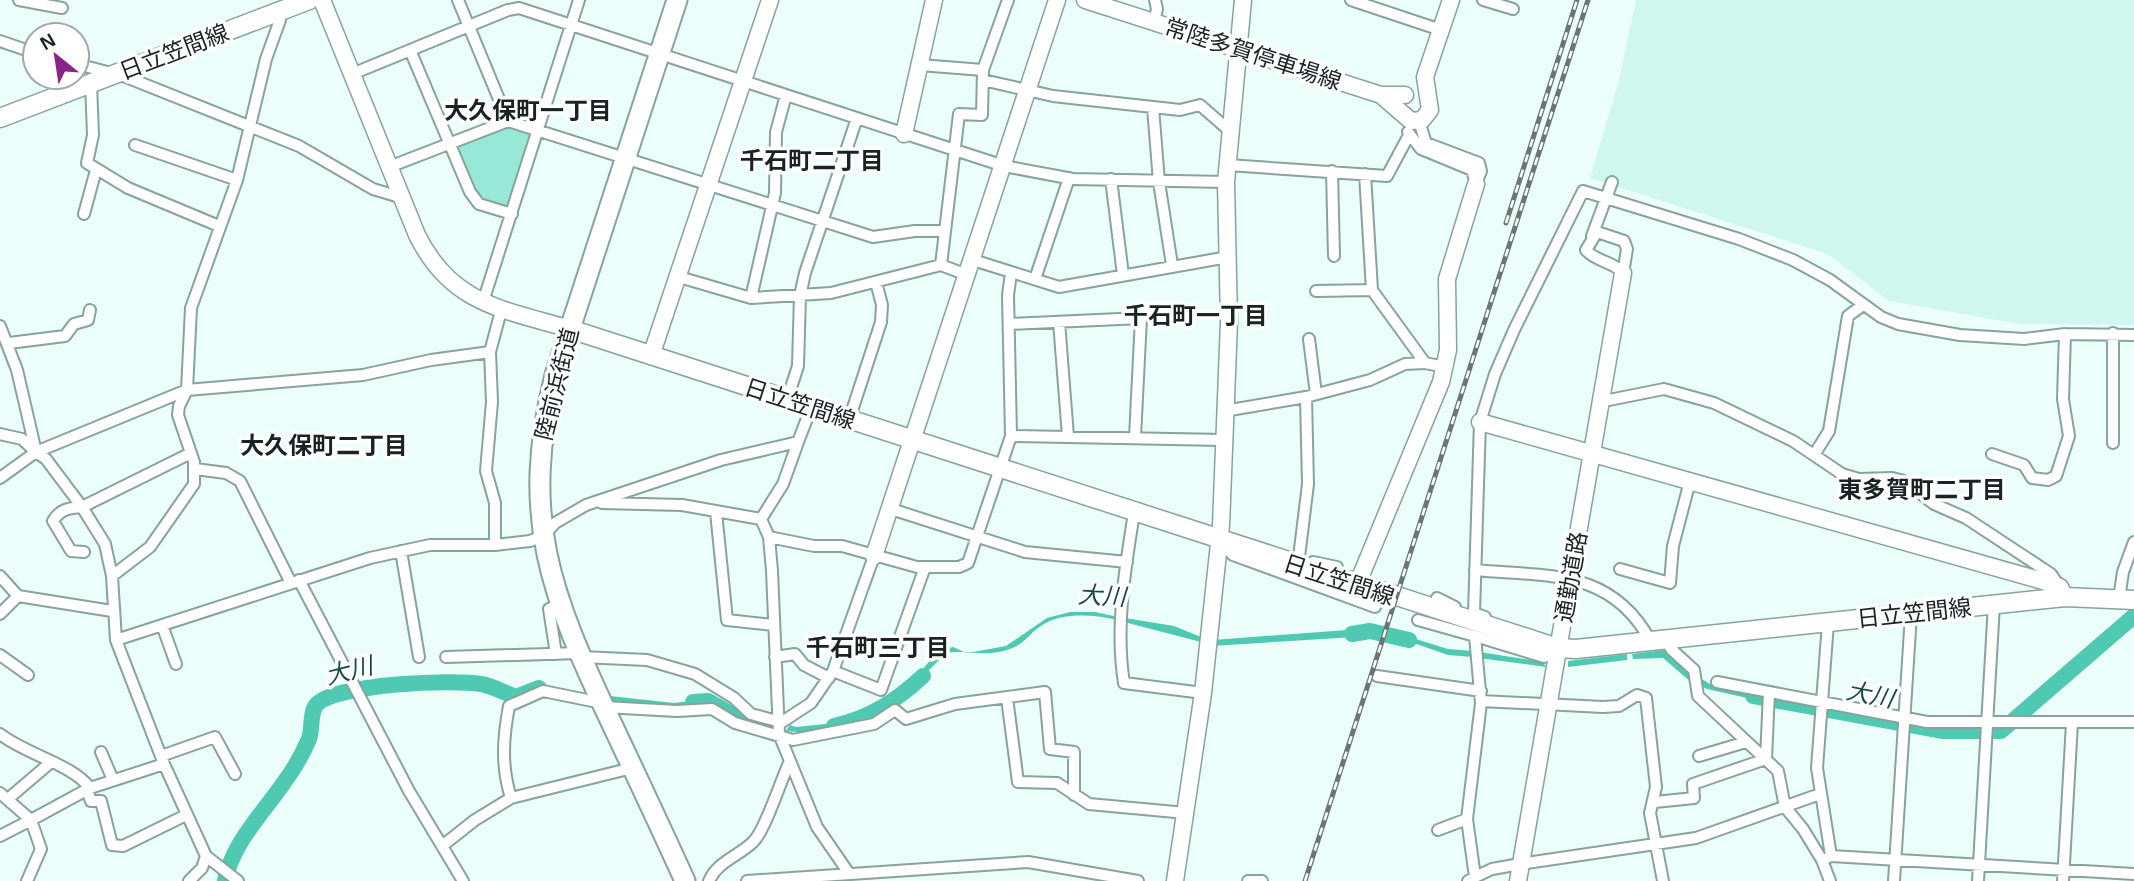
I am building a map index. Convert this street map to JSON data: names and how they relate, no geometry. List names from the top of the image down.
{
  "streets": {
    "highway": ["陸前浜街道"],
    "main road": ["日立笠間線"],
    "street": ["常陸多賀停車場線", "通勤道路"]
  },
  "crossings": [
    ["日立笠間線", "陸前浜街道"],
    ["日立笠間線", "通勤道路"]
  ],
  "districts": [
    "大久保町一丁目",
    "千石町二丁目",
    "千石町一丁目",
    "大久保町二丁目",
    "東多賀町二丁目",
    "千石町三丁目"
  ],
  "water": ["大川"],
  "north": "top left"
}
